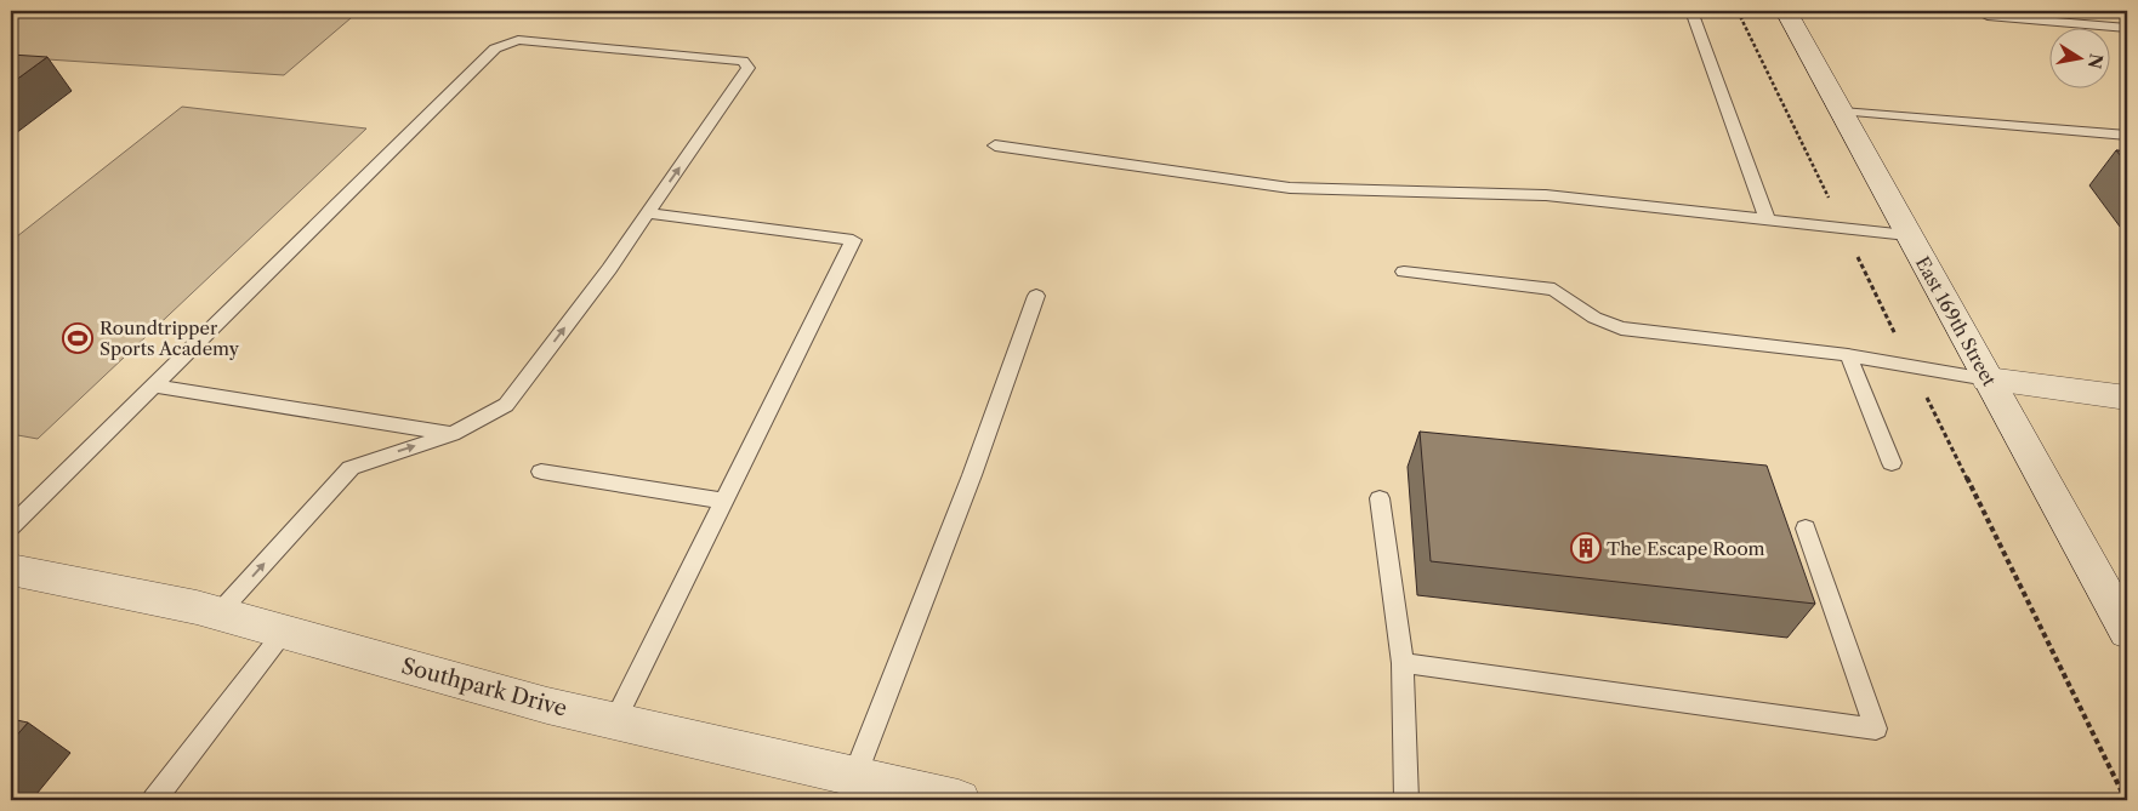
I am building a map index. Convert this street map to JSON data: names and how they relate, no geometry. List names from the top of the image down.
{
  "streets": {
    "street": ["East 169th Street", "Southpark Drive"]
  },
  "places": {
    "sports": ["Roundtripper Sports Academy"],
    "building": ["The Escape Room"]
  },
  "north": "right"
}
